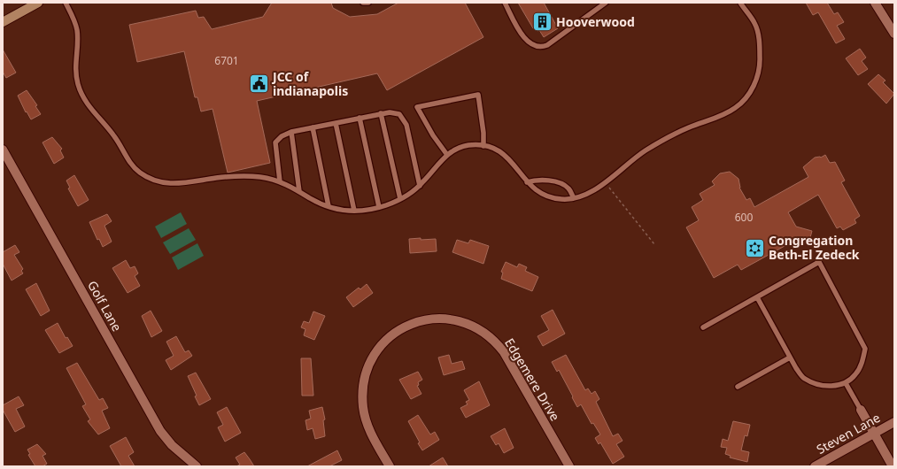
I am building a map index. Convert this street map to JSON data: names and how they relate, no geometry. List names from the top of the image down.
{
  "streets": {
    "street": ["Golf Lane", "Edgemere Drive", "Steven Lane"]
  },
  "places": {
    "building": ["Hooverwood"],
    "public building": ["JCC of indianapolis"],
    "synagogue": ["Congregation Beth-El Zedeck"]
  },
  "house_numbers": ["6701", "600"]
}
